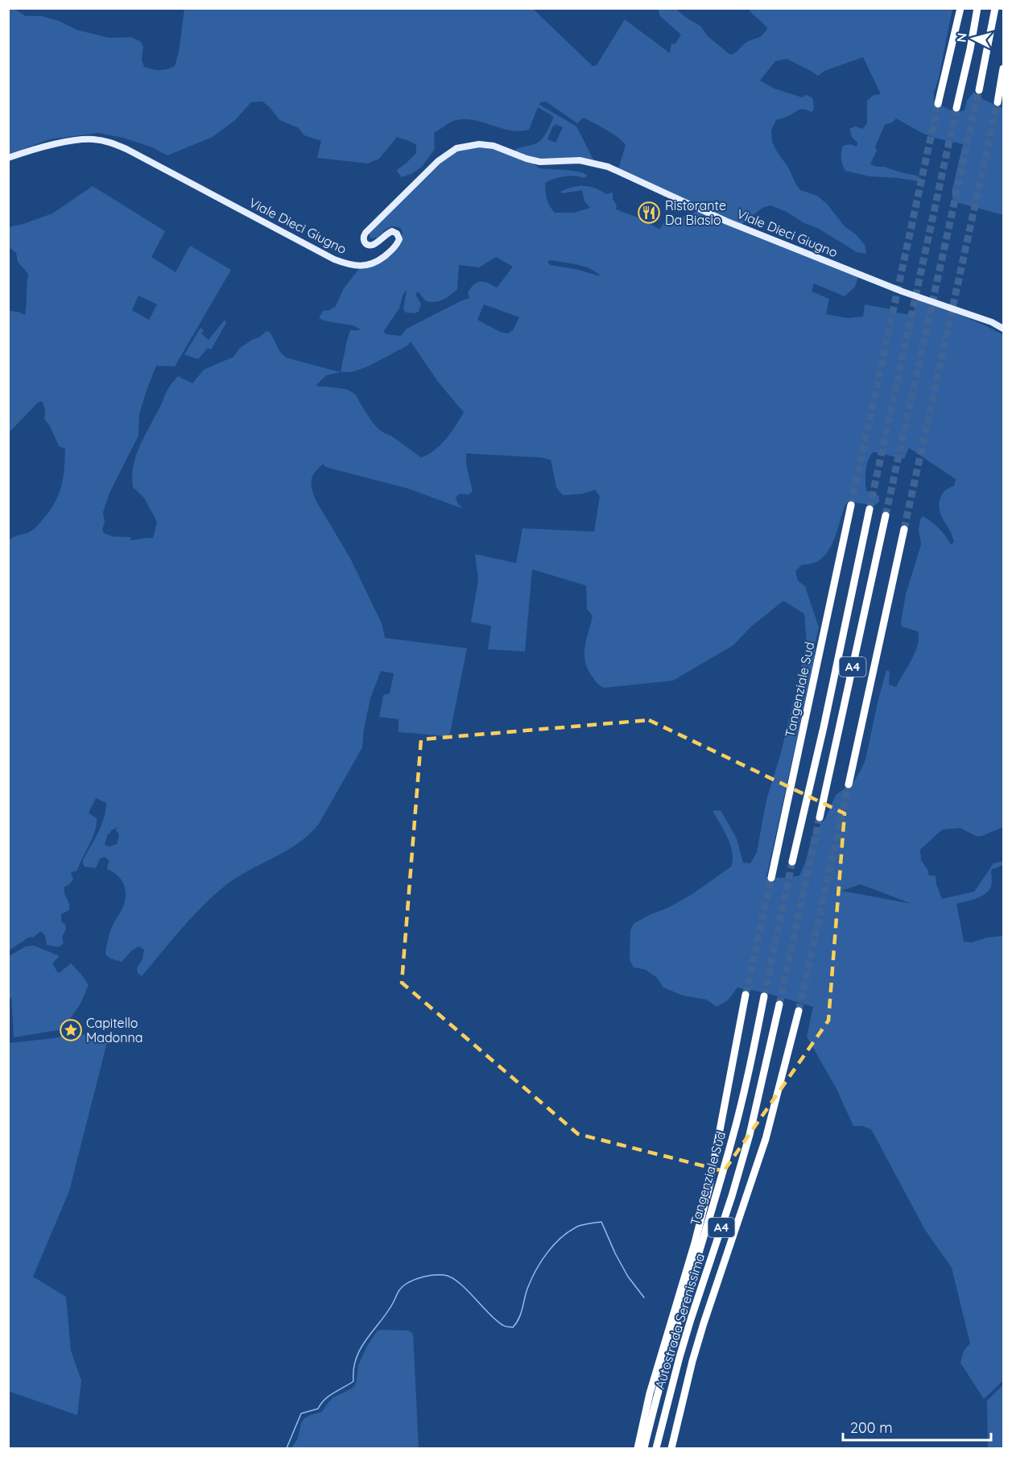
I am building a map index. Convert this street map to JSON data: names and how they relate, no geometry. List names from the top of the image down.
{
  "streets": {
    "highway": ["A4", "Tangenziale Sud", "Autostrada Serenissima"],
    "main road": ["Viale Dieci Giugno"]
  },
  "places": {
    "restaurant": ["Ristorante Da Biasio"],
    "place": ["Capitello Madonna"]
  },
  "scale_bar": "200 m",
  "north": "left"
}
